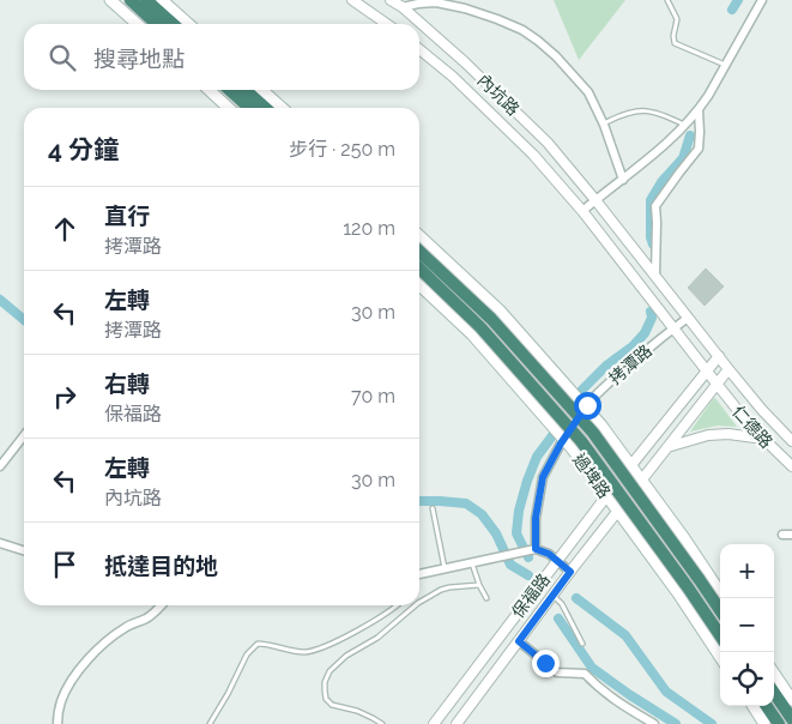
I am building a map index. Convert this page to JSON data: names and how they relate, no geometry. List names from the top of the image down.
{
  "streets": {
    "main road": ["過埤路"],
    "street": [
      "內坑路",
      "拷潭路",
      "仁德路",
      "保福路"
    ]
  },
  "crossings": [
    ["內坑路", "拷潭路"],
    ["內坑路", "仁德路"],
    ["內坑路", "保福路"],
    ["拷潭路", "過埤路"],
    ["仁德路", "保福路"],
    ["過埤路", "保福路"]
  ],
  "page": {
    "search": "搜尋地點",
    "heading": ["4 分鐘", "步行 · 250 m"],
    "list": [
      ["直行", "拷潭路", "120 m"],
      ["左轉", "拷潭路", "30 m"],
      ["右轉", "保福路", "70 m"],
      ["左轉", "內坑路", "30 m"],
      "抵達目的地"
    ],
    "map_buttons": ["+", "−"]
  }
}
